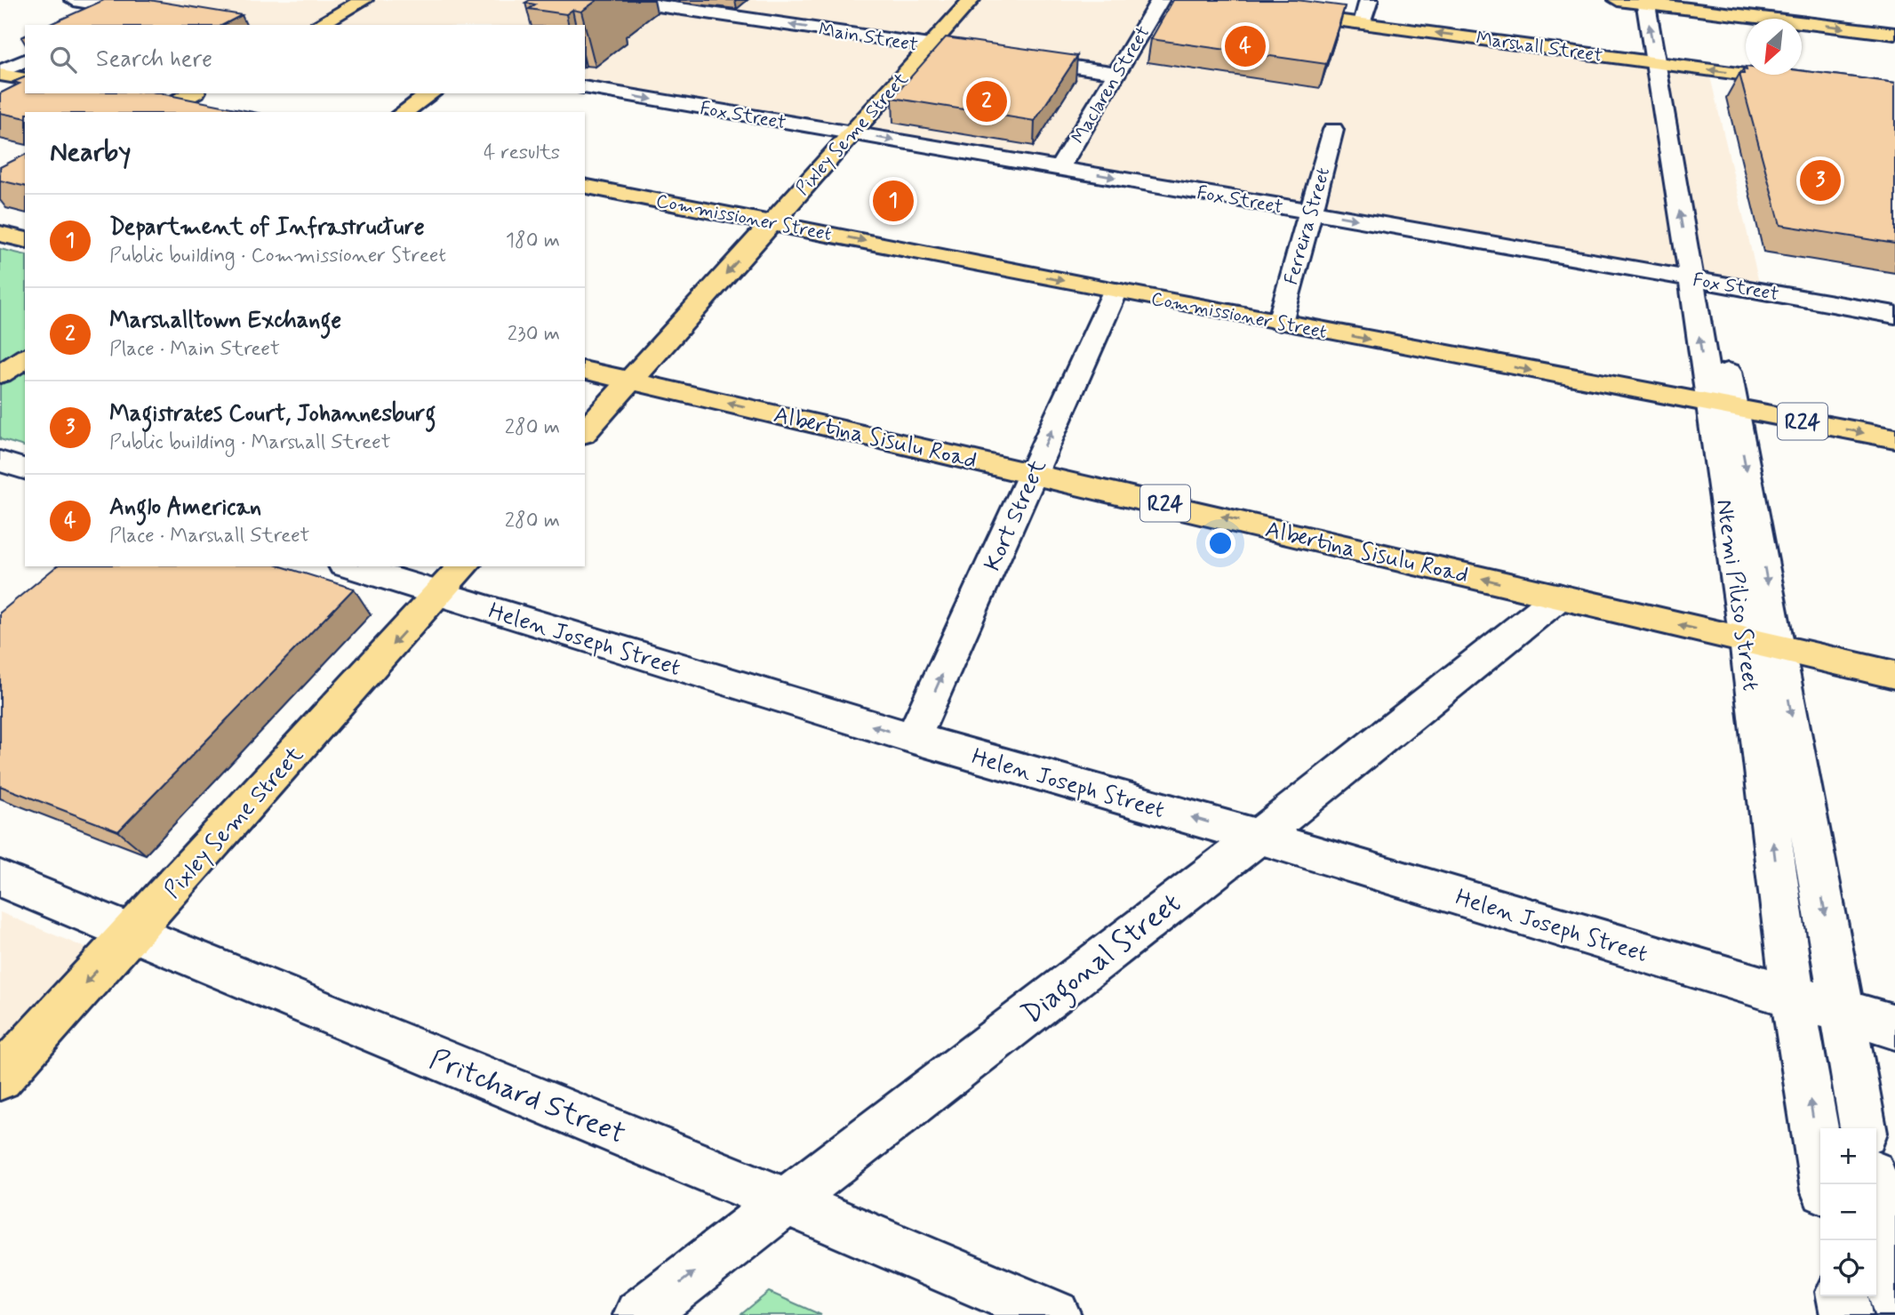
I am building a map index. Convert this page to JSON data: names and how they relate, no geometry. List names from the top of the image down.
{
  "streets": {
    "main road": [
      "Marshall Street",
      "Pixley Seme Street",
      "Commissioner Street",
      "R24",
      "Albertina Sisulu Road"
    ],
    "street": [
      "Main Street",
      "Maclaren Street",
      "Fox Street",
      "Ferreira Street",
      "Kort Street",
      "Ntemi Piliso Street",
      "Helen Joseph Street",
      "Diagonal Street",
      "Pritchard Street"
    ]
  },
  "crossings": [
    ["Main Street", "Pixley Seme Street"],
    ["Marshall Street", "Ntemi Piliso Street"],
    ["Maclaren Street", "Fox Street"],
    ["Fox Street", "Pixley Seme Street"],
    ["Fox Street", "Ferreira Street"],
    ["Fox Street", "Ntemi Piliso Street"],
    ["Pixley Seme Street", "Commissioner Street"],
    ["Pixley Seme Street", "Albertina Sisulu Road"],
    ["Pixley Seme Street", "Helen Joseph Street"],
    ["Pixley Seme Street", "Pritchard Street"],
    ["Commissioner Street", "Ferreira Street"],
    ["Commissioner Street", "Kort Street"],
    ["Commissioner Street", "Ntemi Piliso Street"],
    ["Albertina Sisulu Road", "Kort Street"],
    ["Albertina Sisulu Road", "Ntemi Piliso Street"],
    ["Albertina Sisulu Road", "Diagonal Street"],
    ["Kort Street", "Helen Joseph Street"],
    ["Ntemi Piliso Street", "Helen Joseph Street"],
    ["Helen Joseph Street", "Diagonal Street"],
    ["Diagonal Street", "Pritchard Street"]
  ],
  "one_way": [
    "Main Street",
    "Fox Street",
    "Pixley Seme Street",
    "Commissioner Street",
    "Albertina Sisulu Road",
    "Kort Street",
    "Helen Joseph Street"
  ],
  "north": "bottom left",
  "page": {
    "pins": [
      "4",
      "2",
      "3",
      "1"
    ],
    "search": "Search here",
    "heading": ["Nearby", "4 results"],
    "list": [
      {
        "mark": "1",
        "name": "Department of Infrastructure",
        "note": "Public building · Commissioner Street",
        "value": "180 m"
      },
      {
        "mark": "2",
        "name": "Marshalltown Exchange",
        "note": "Place · Main Street",
        "value": "230 m"
      },
      {
        "mark": "3",
        "name": "Magistrates Court, Johannesburg",
        "note": "Public building · Marshall Street",
        "value": "280 m"
      },
      {
        "mark": "4",
        "name": "Anglo American",
        "note": "Place · Marshall Street",
        "value": "280 m"
      }
    ],
    "map_buttons": ["+", "−"]
  }
}
